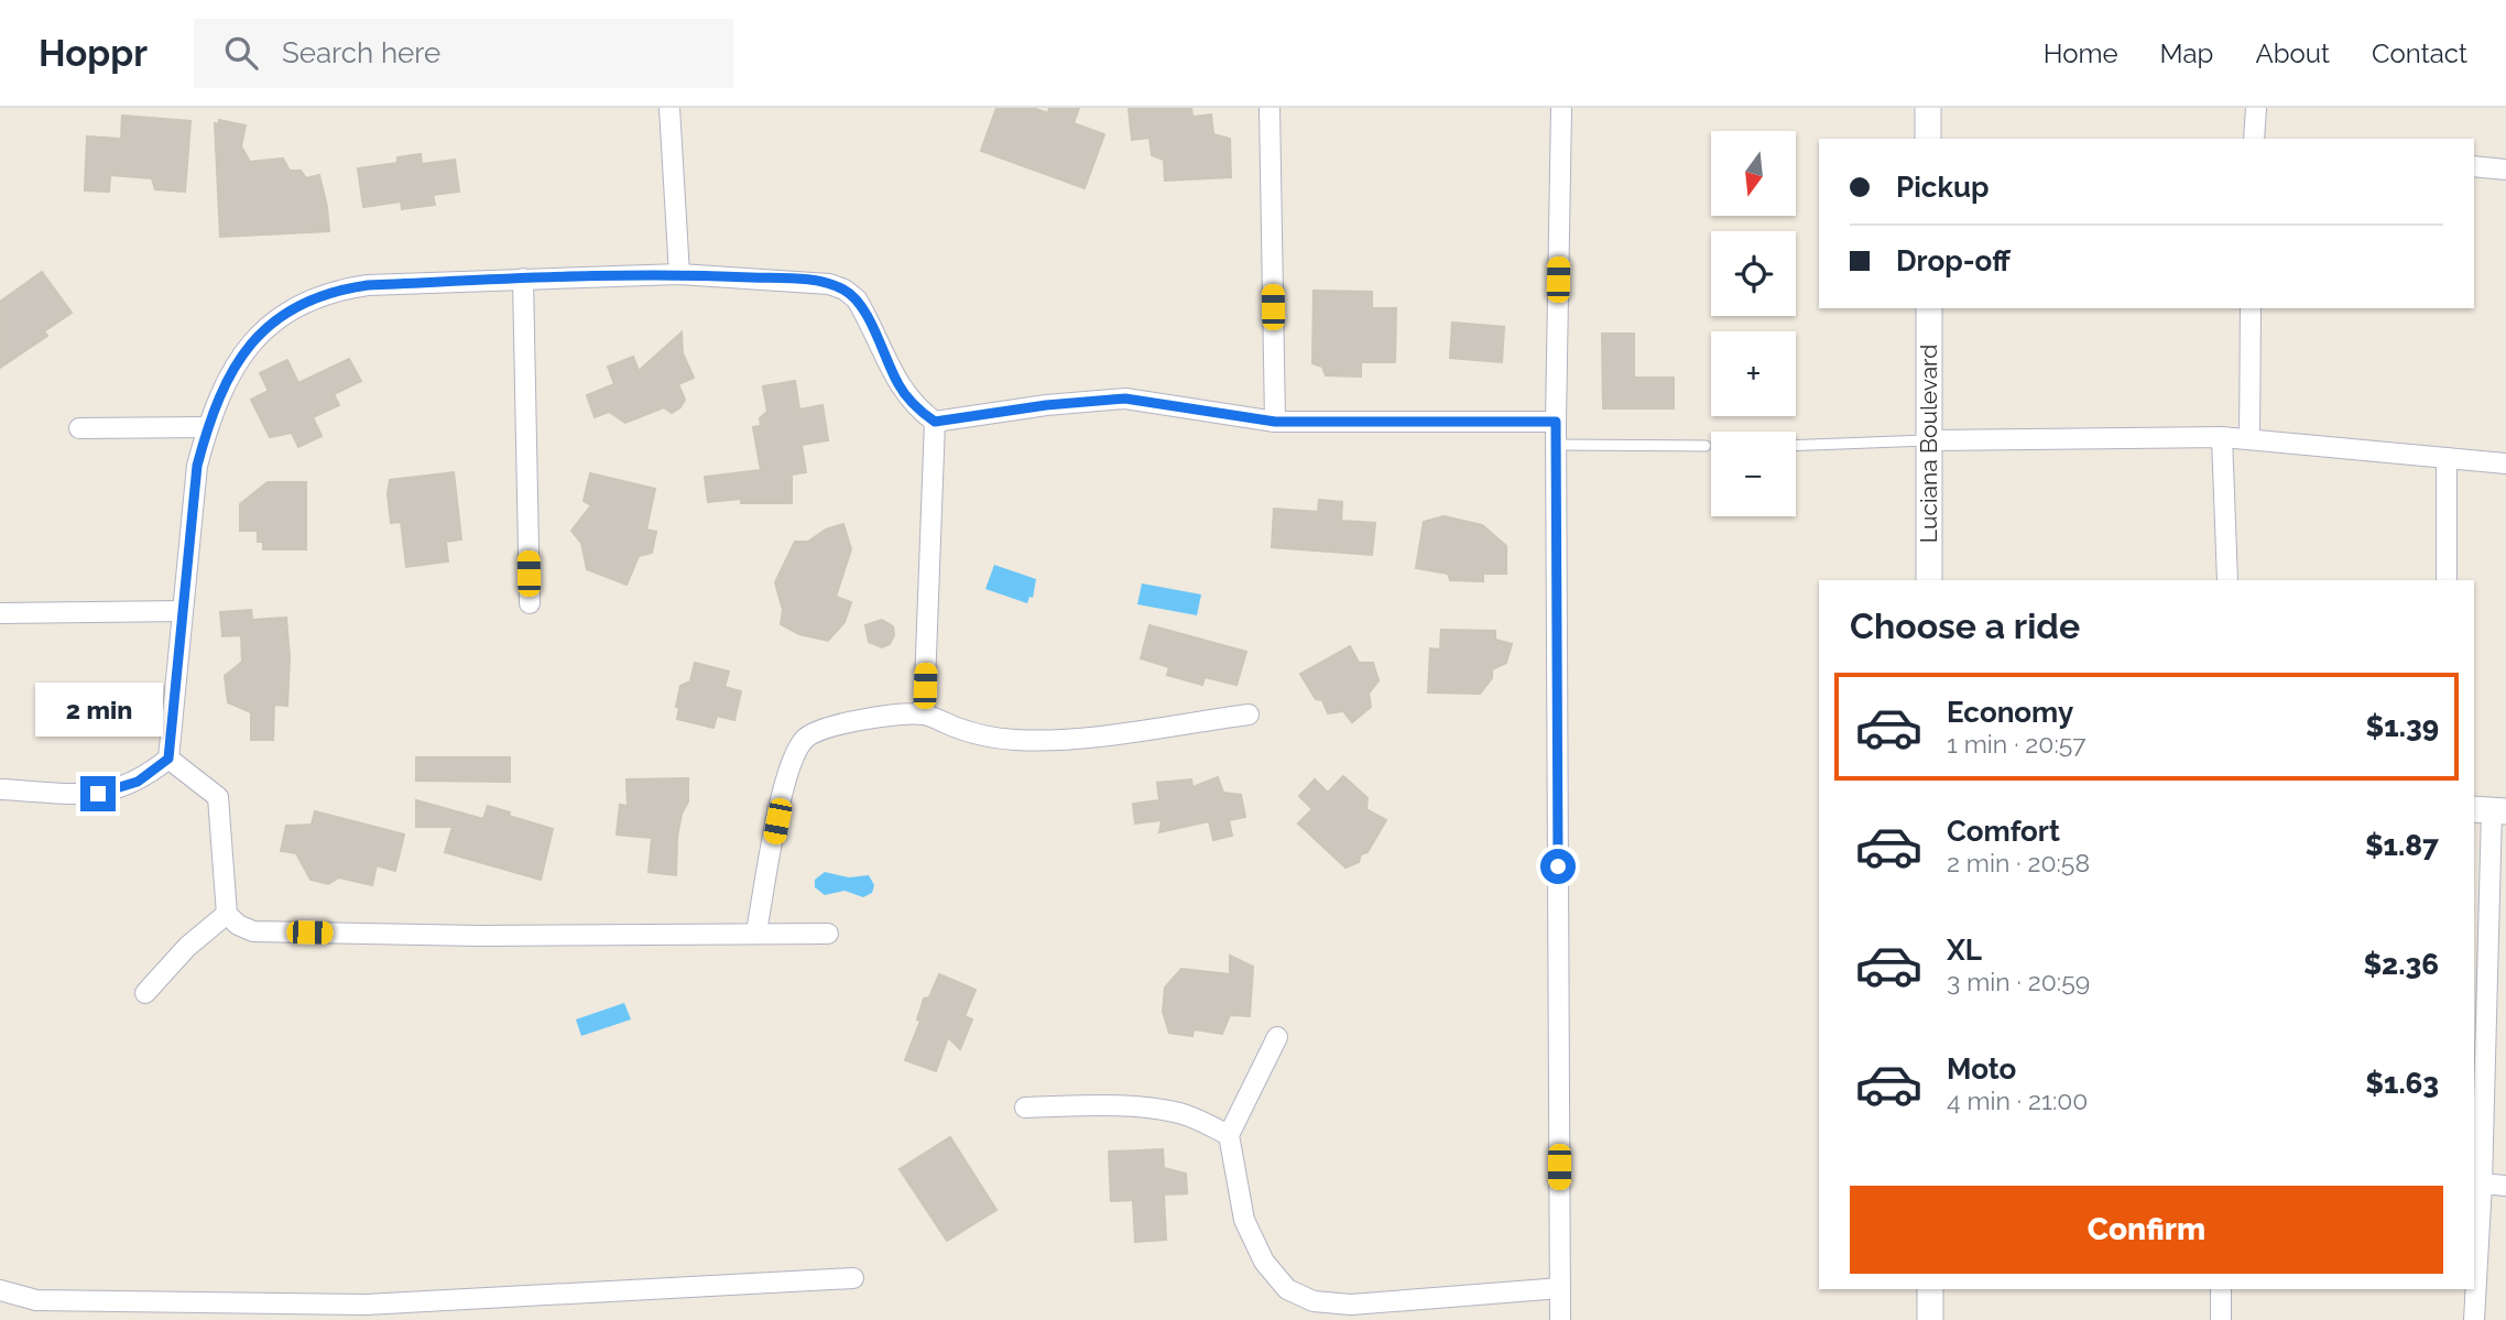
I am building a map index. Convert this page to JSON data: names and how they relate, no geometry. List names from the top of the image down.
{
  "streets": {
    "street": ["Luciana Boulevard"]
  },
  "north": "bottom",
  "page": {
    "header": "Hoppr",
    "search": "Search here",
    "nav": [
      "Home",
      "Map",
      "About",
      "Contact"
    ],
    "map_buttons": ["+", "−"],
    "banner": ["Pickup", "Drop-off"],
    "heading": "Choose a ride",
    "list": [
      {
        "name": "Economy",
        "note": "1 min · 20:57",
        "value": "$1.39"
      },
      {
        "name": "Comfort",
        "note": "2 min · 20:58",
        "value": "$1.87"
      },
      {
        "name": "XL",
        "note": "3 min · 20:59",
        "value": "$2.36"
      },
      {
        "name": "Moto",
        "note": "4 min · 21:00",
        "value": "$1.63"
      }
    ],
    "bubble": "2 min",
    "buttons": "Confirm"
  }
}
